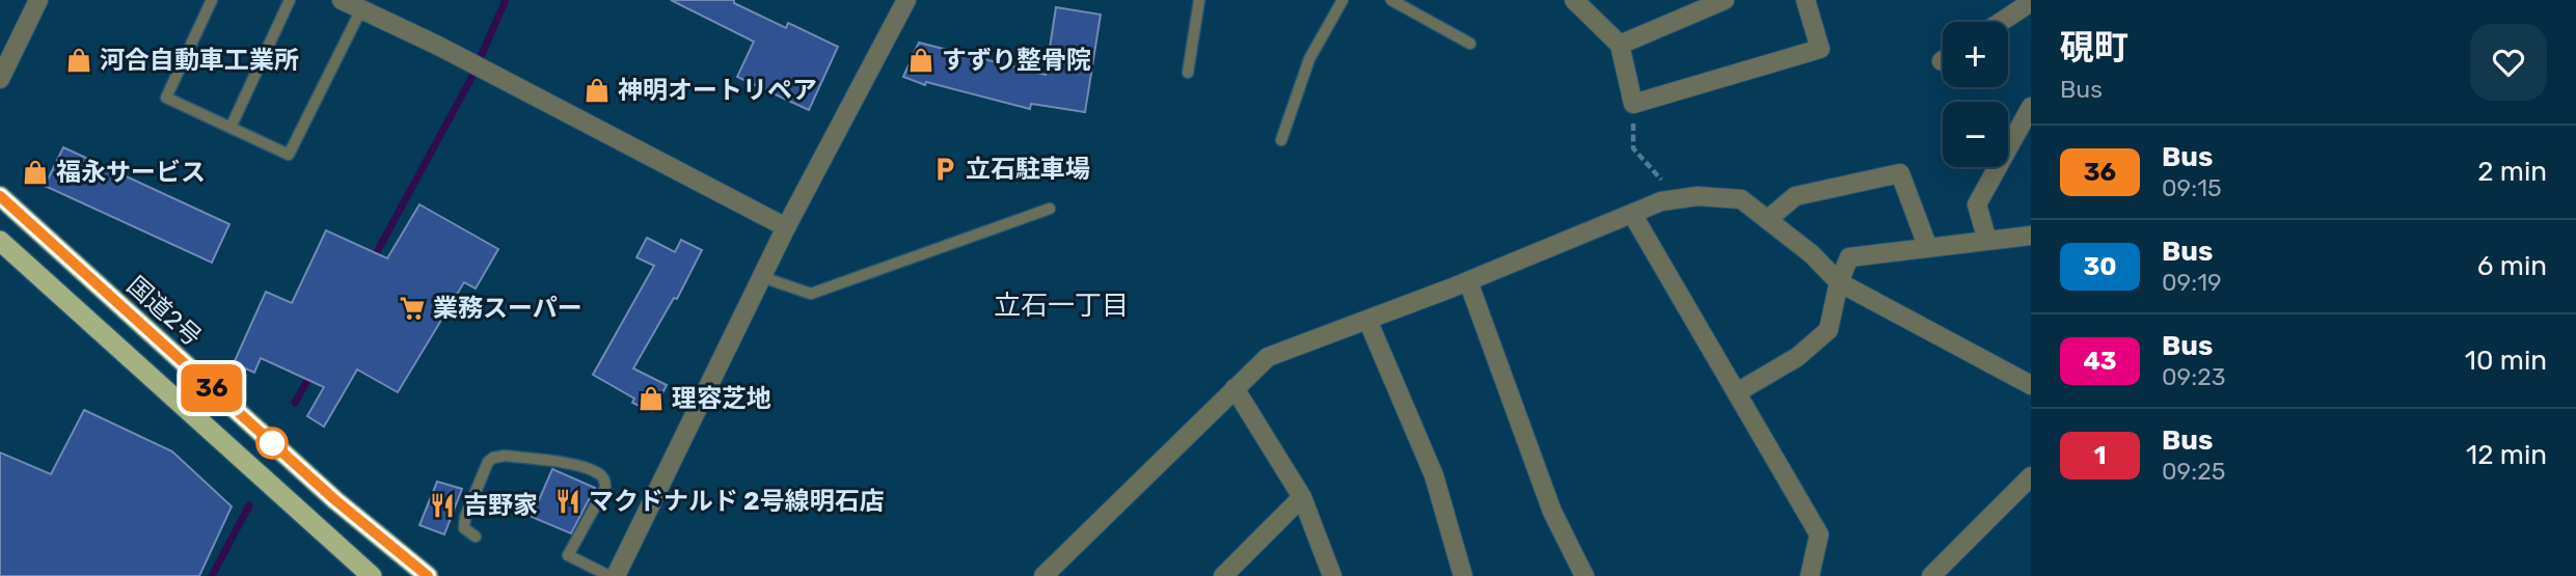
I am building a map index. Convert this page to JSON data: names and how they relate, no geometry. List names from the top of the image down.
{
  "streets": {
    "highway": ["国道2号"]
  },
  "districts": ["立石一丁目"],
  "places": {
    "shop": [
      "河合自動車工業所",
      "すずり整骨院",
      "神明オートリペア",
      "福永サービス",
      "理容芝地"
    ],
    "parking": ["立石駐車場"],
    "supermarket": ["業務スーパー"],
    "restaurant": ["マクドナルド 2号線明石店", "吉野家"]
  },
  "lines": ["bus line 36"],
  "page": {
    "on_map": "36",
    "heading": ["硯町", "Bus"],
    "map_buttons": ["+", "−"],
    "list": [
      {
        "mark": "36",
        "name": "Bus",
        "note": "09:15",
        "value": "2 min"
      },
      {
        "mark": "30",
        "name": "Bus",
        "note": "09:19",
        "value": "6 min"
      },
      {
        "mark": "43",
        "name": "Bus",
        "note": "09:23",
        "value": "10 min"
      },
      {
        "mark": "1",
        "name": "Bus",
        "note": "09:25",
        "value": "12 min"
      }
    ]
  }
}
